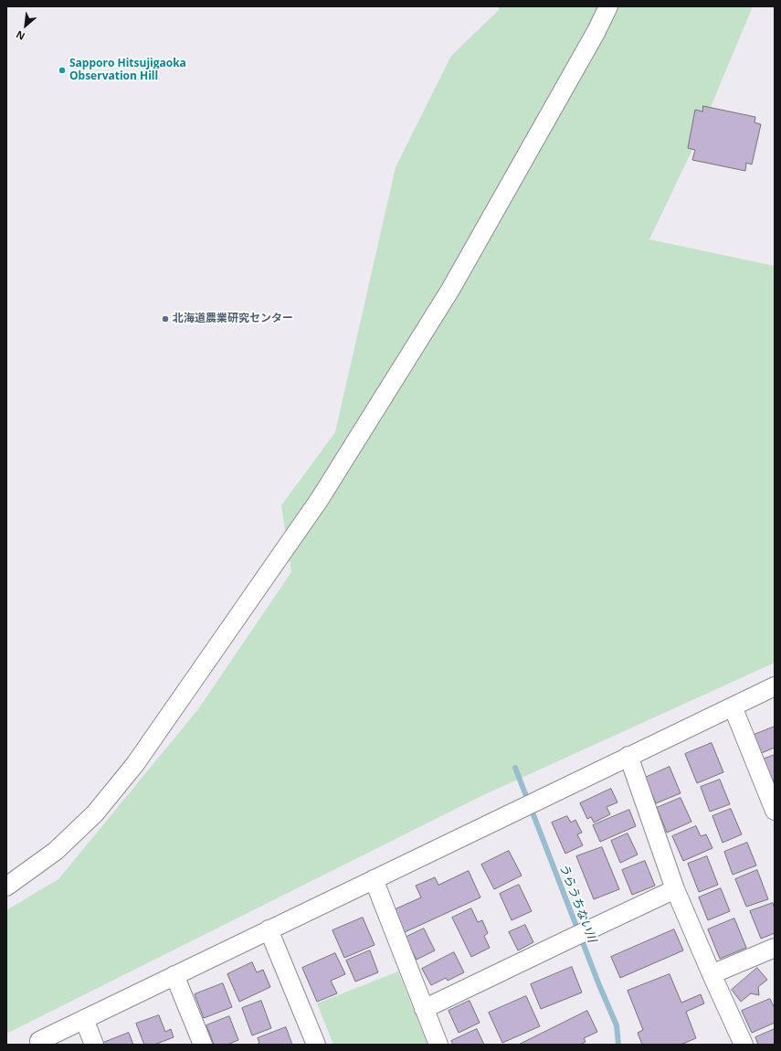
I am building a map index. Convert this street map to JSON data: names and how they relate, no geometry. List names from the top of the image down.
{
  "water": ["うらうちない川"],
  "places": ["Sapporo Hitsujigaoka Observation Hill", "北海道農業研究センター"],
  "north": "bottom left"
}
